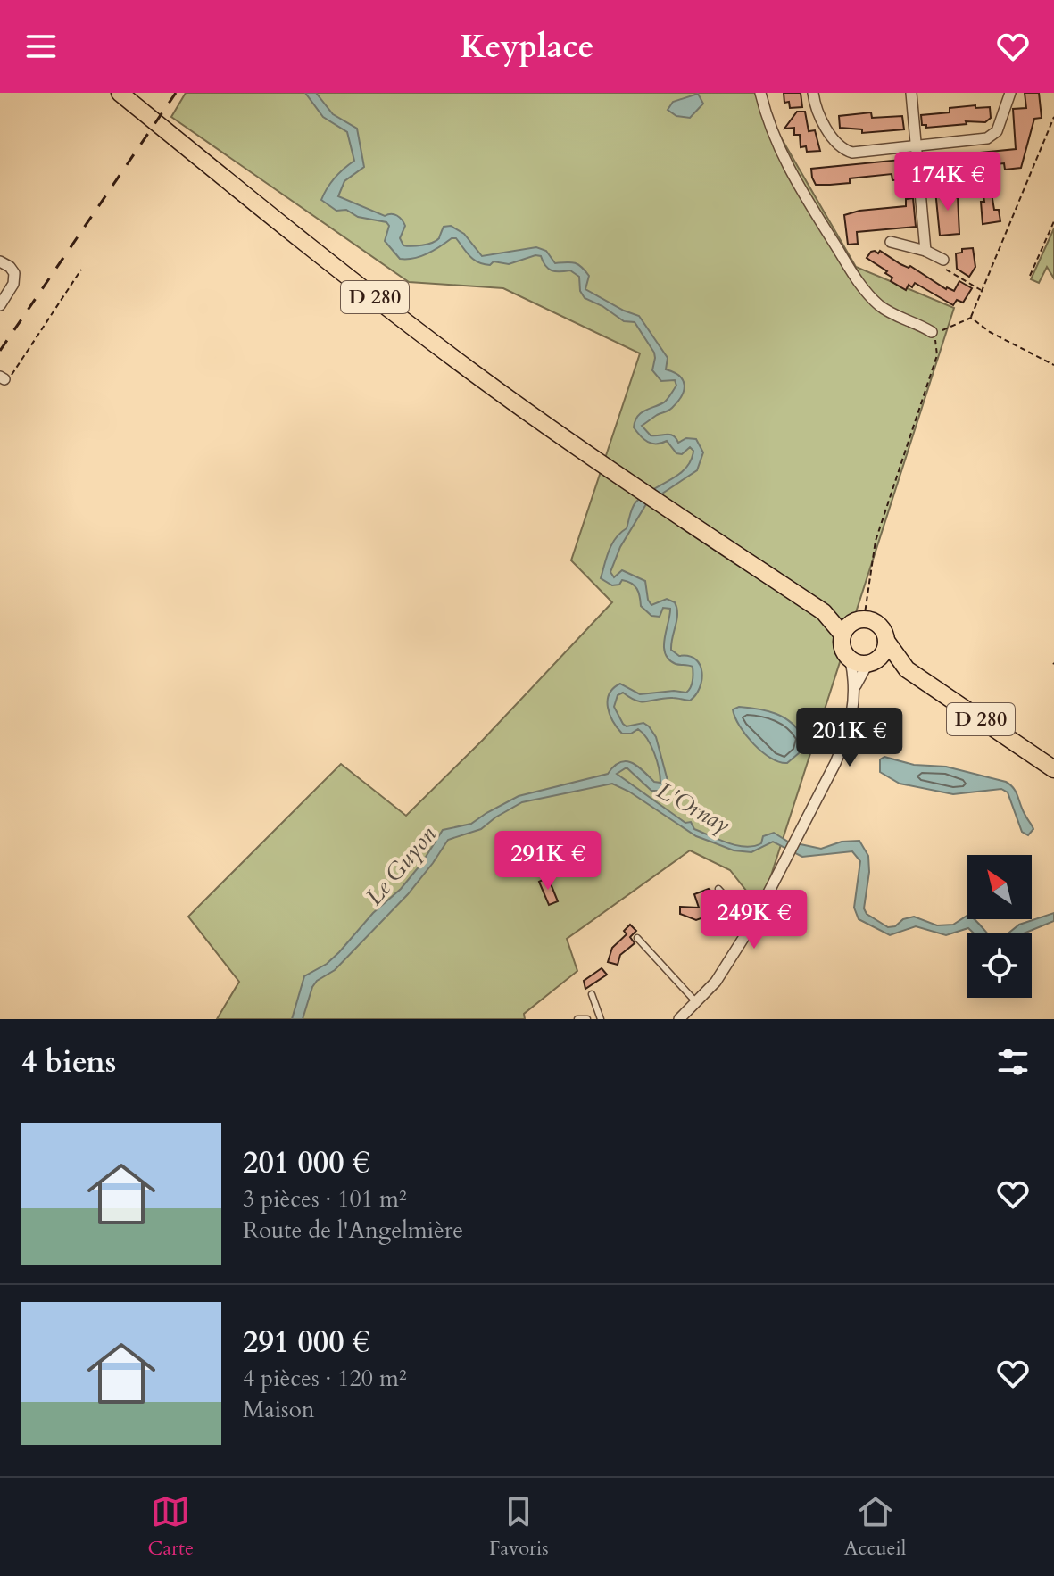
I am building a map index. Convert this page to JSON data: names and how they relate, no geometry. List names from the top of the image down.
{
  "streets": {
    "main road": ["D 280"]
  },
  "water": ["L'Ornay", "Le Guyon"],
  "north": "top left",
  "page": {
    "header": "Keyplace",
    "price": [
      "174K €",
      "201K €",
      "291K €",
      "249K €"
    ],
    "heading": "4 biens",
    "list": [
      {
        "name": "201 000 €",
        "note": "3 pièces · 101 m² · Route de l'Angelmière"
      },
      {
        "name": "291 000 €",
        "note": "4 pièces · 120 m² · Maison"
      }
    ],
    "tabs": ["Carte", "Favoris", "Accueil"]
  }
}
